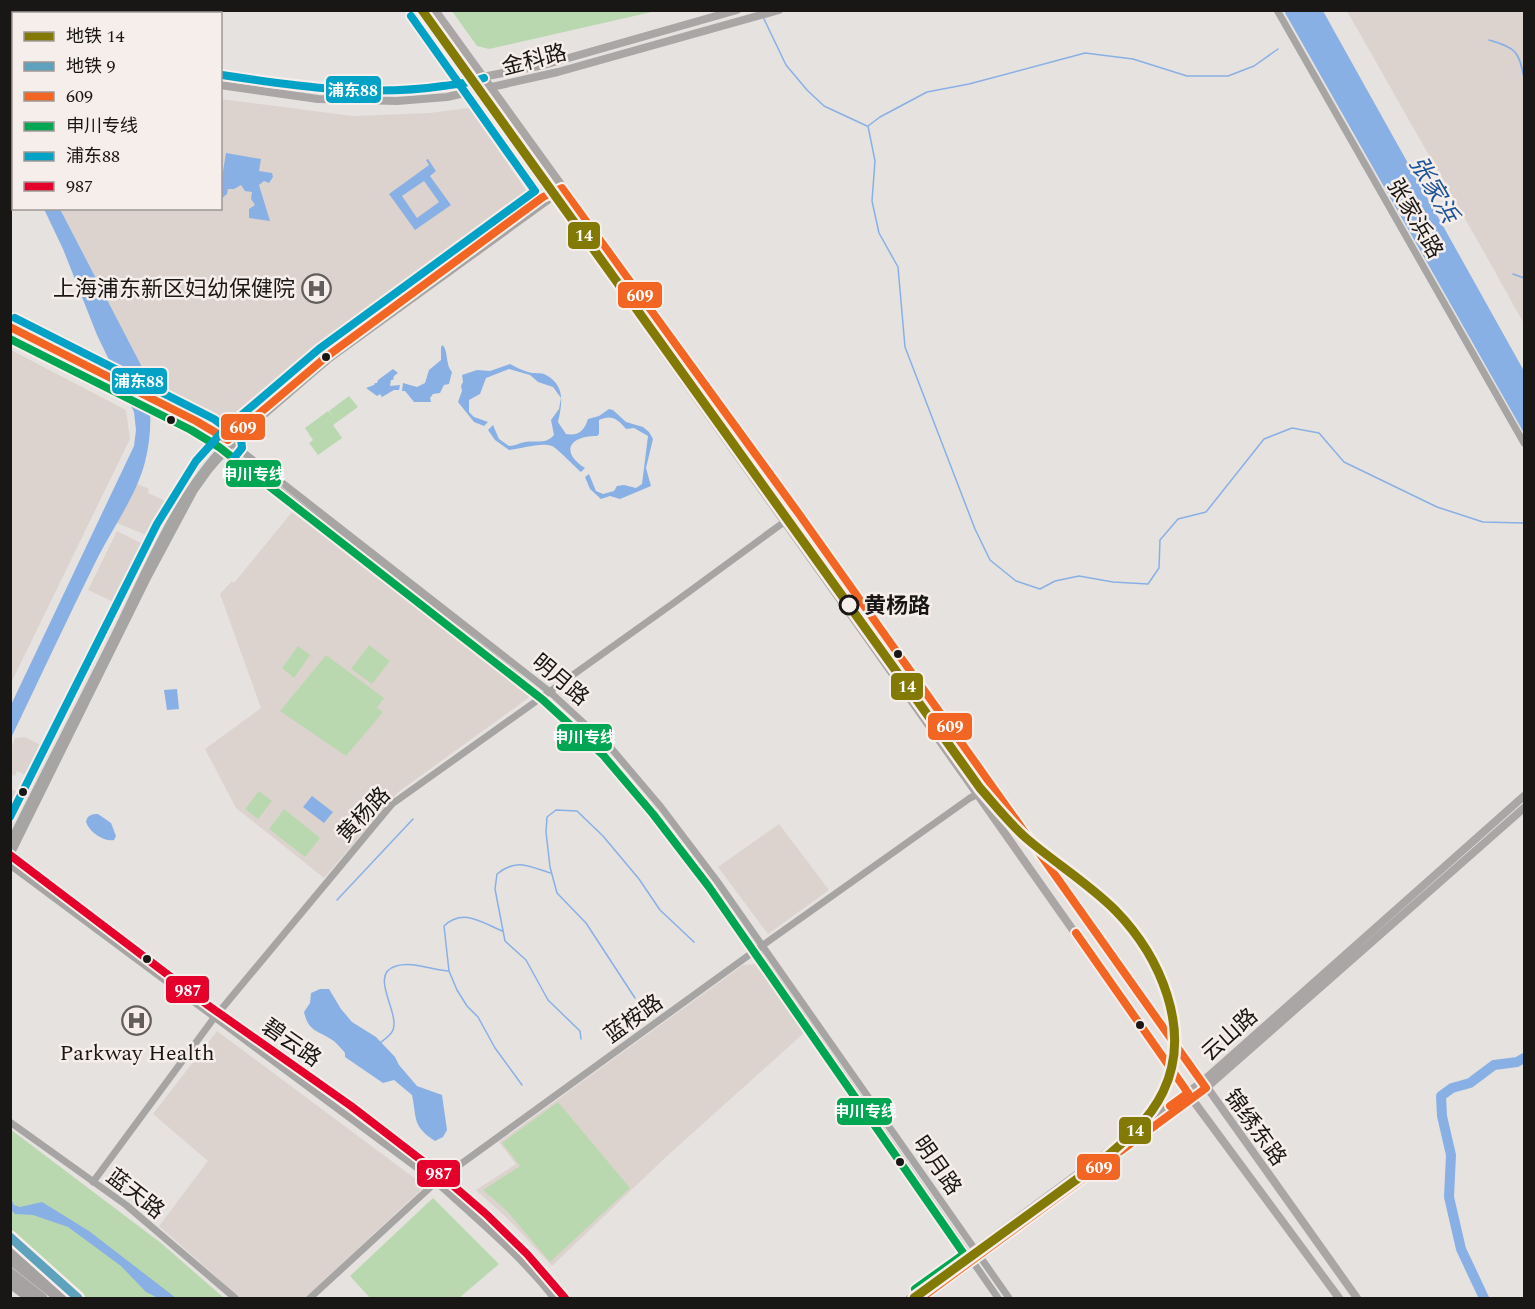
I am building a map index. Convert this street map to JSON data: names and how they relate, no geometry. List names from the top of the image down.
{
  "streets": {
    "main road": ["金科路", "云山路", "锦绣东路"],
    "street": [
      "张家浜路",
      "明月路",
      "黄杨路",
      "蓝桉路",
      "碧云路",
      "蓝天路"
    ]
  },
  "crossings": [
    ["金科路", "锦绣东路"],
    ["明月路", "黄杨路"],
    ["明月路", "蓝桉路"],
    ["明月路", "云山路"],
    ["黄杨路", "碧云路"],
    ["黄杨路", "锦绣东路"],
    ["黄杨路", "蓝天路"],
    ["蓝桉路", "碧云路"],
    ["蓝桉路", "锦绣东路"],
    ["云山路", "锦绣东路"]
  ],
  "water": ["张家浜"],
  "places": {
    "hospital": ["上海浦东新区妇幼保健院", "Parkway Health"],
    "other": ["黄杨路"]
  },
  "lines": [
    "metro line 14",
    "transit line 浦东88",
    "transit line 609",
    "transit line 申川专线",
    "transit line 987",
    "metro line 9"
  ],
  "legend": [
    "地铁 14",
    "地铁 9",
    "609",
    "申川专线",
    "浦东88",
    "987"
  ]
}
